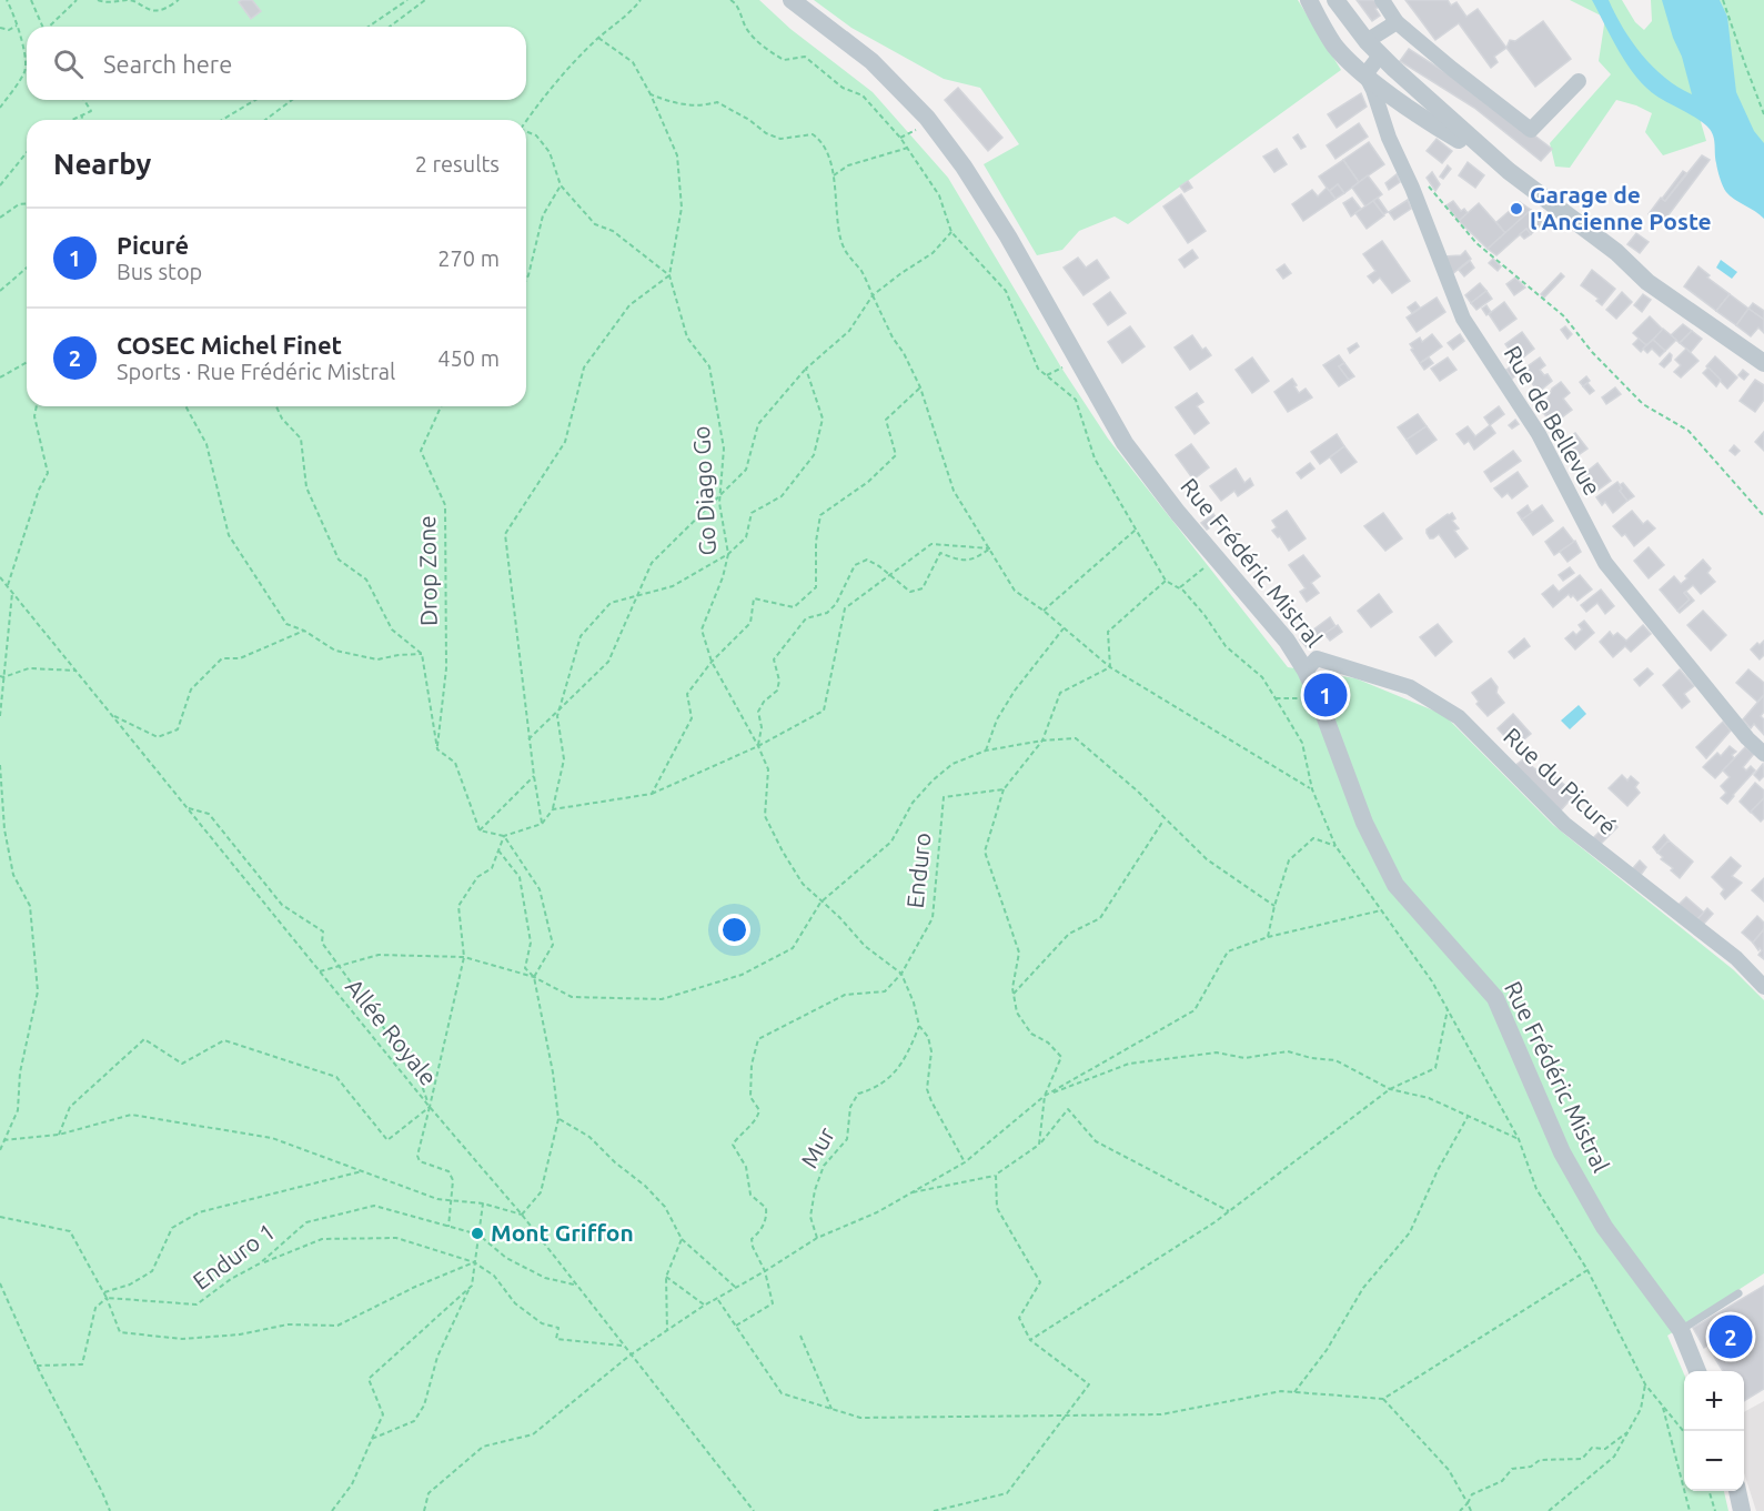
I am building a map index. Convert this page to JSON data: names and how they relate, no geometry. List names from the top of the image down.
{
  "streets": {
    "street": ["Rue de Bellevue", "Rue Frédéric Mistral", "Rue du Picuré"],
    "path": [
      "Go Diago Go",
      "Drop Zone",
      "Enduro",
      "Allée Royale",
      "Mur",
      "Enduro 1"
    ]
  },
  "crossings": [
    ["Go Diago Go", "Enduro"],
    ["Rue Frédéric Mistral", "Rue du Picuré"]
  ],
  "places": ["Garage de l'Ancienne Poste", "Mont Griffon"],
  "page": {
    "search": "Search here",
    "heading": ["Nearby", "2 results"],
    "list": [
      {
        "mark": "1",
        "name": "Picuré",
        "note": "Bus stop",
        "value": "270 m"
      },
      {
        "mark": "2",
        "name": "COSEC Michel Finet",
        "note": "Sports · Rue Frédéric Mistral",
        "value": "450 m"
      }
    ],
    "pins": ["1", "2"],
    "map_buttons": ["+", "−"]
  }
}
